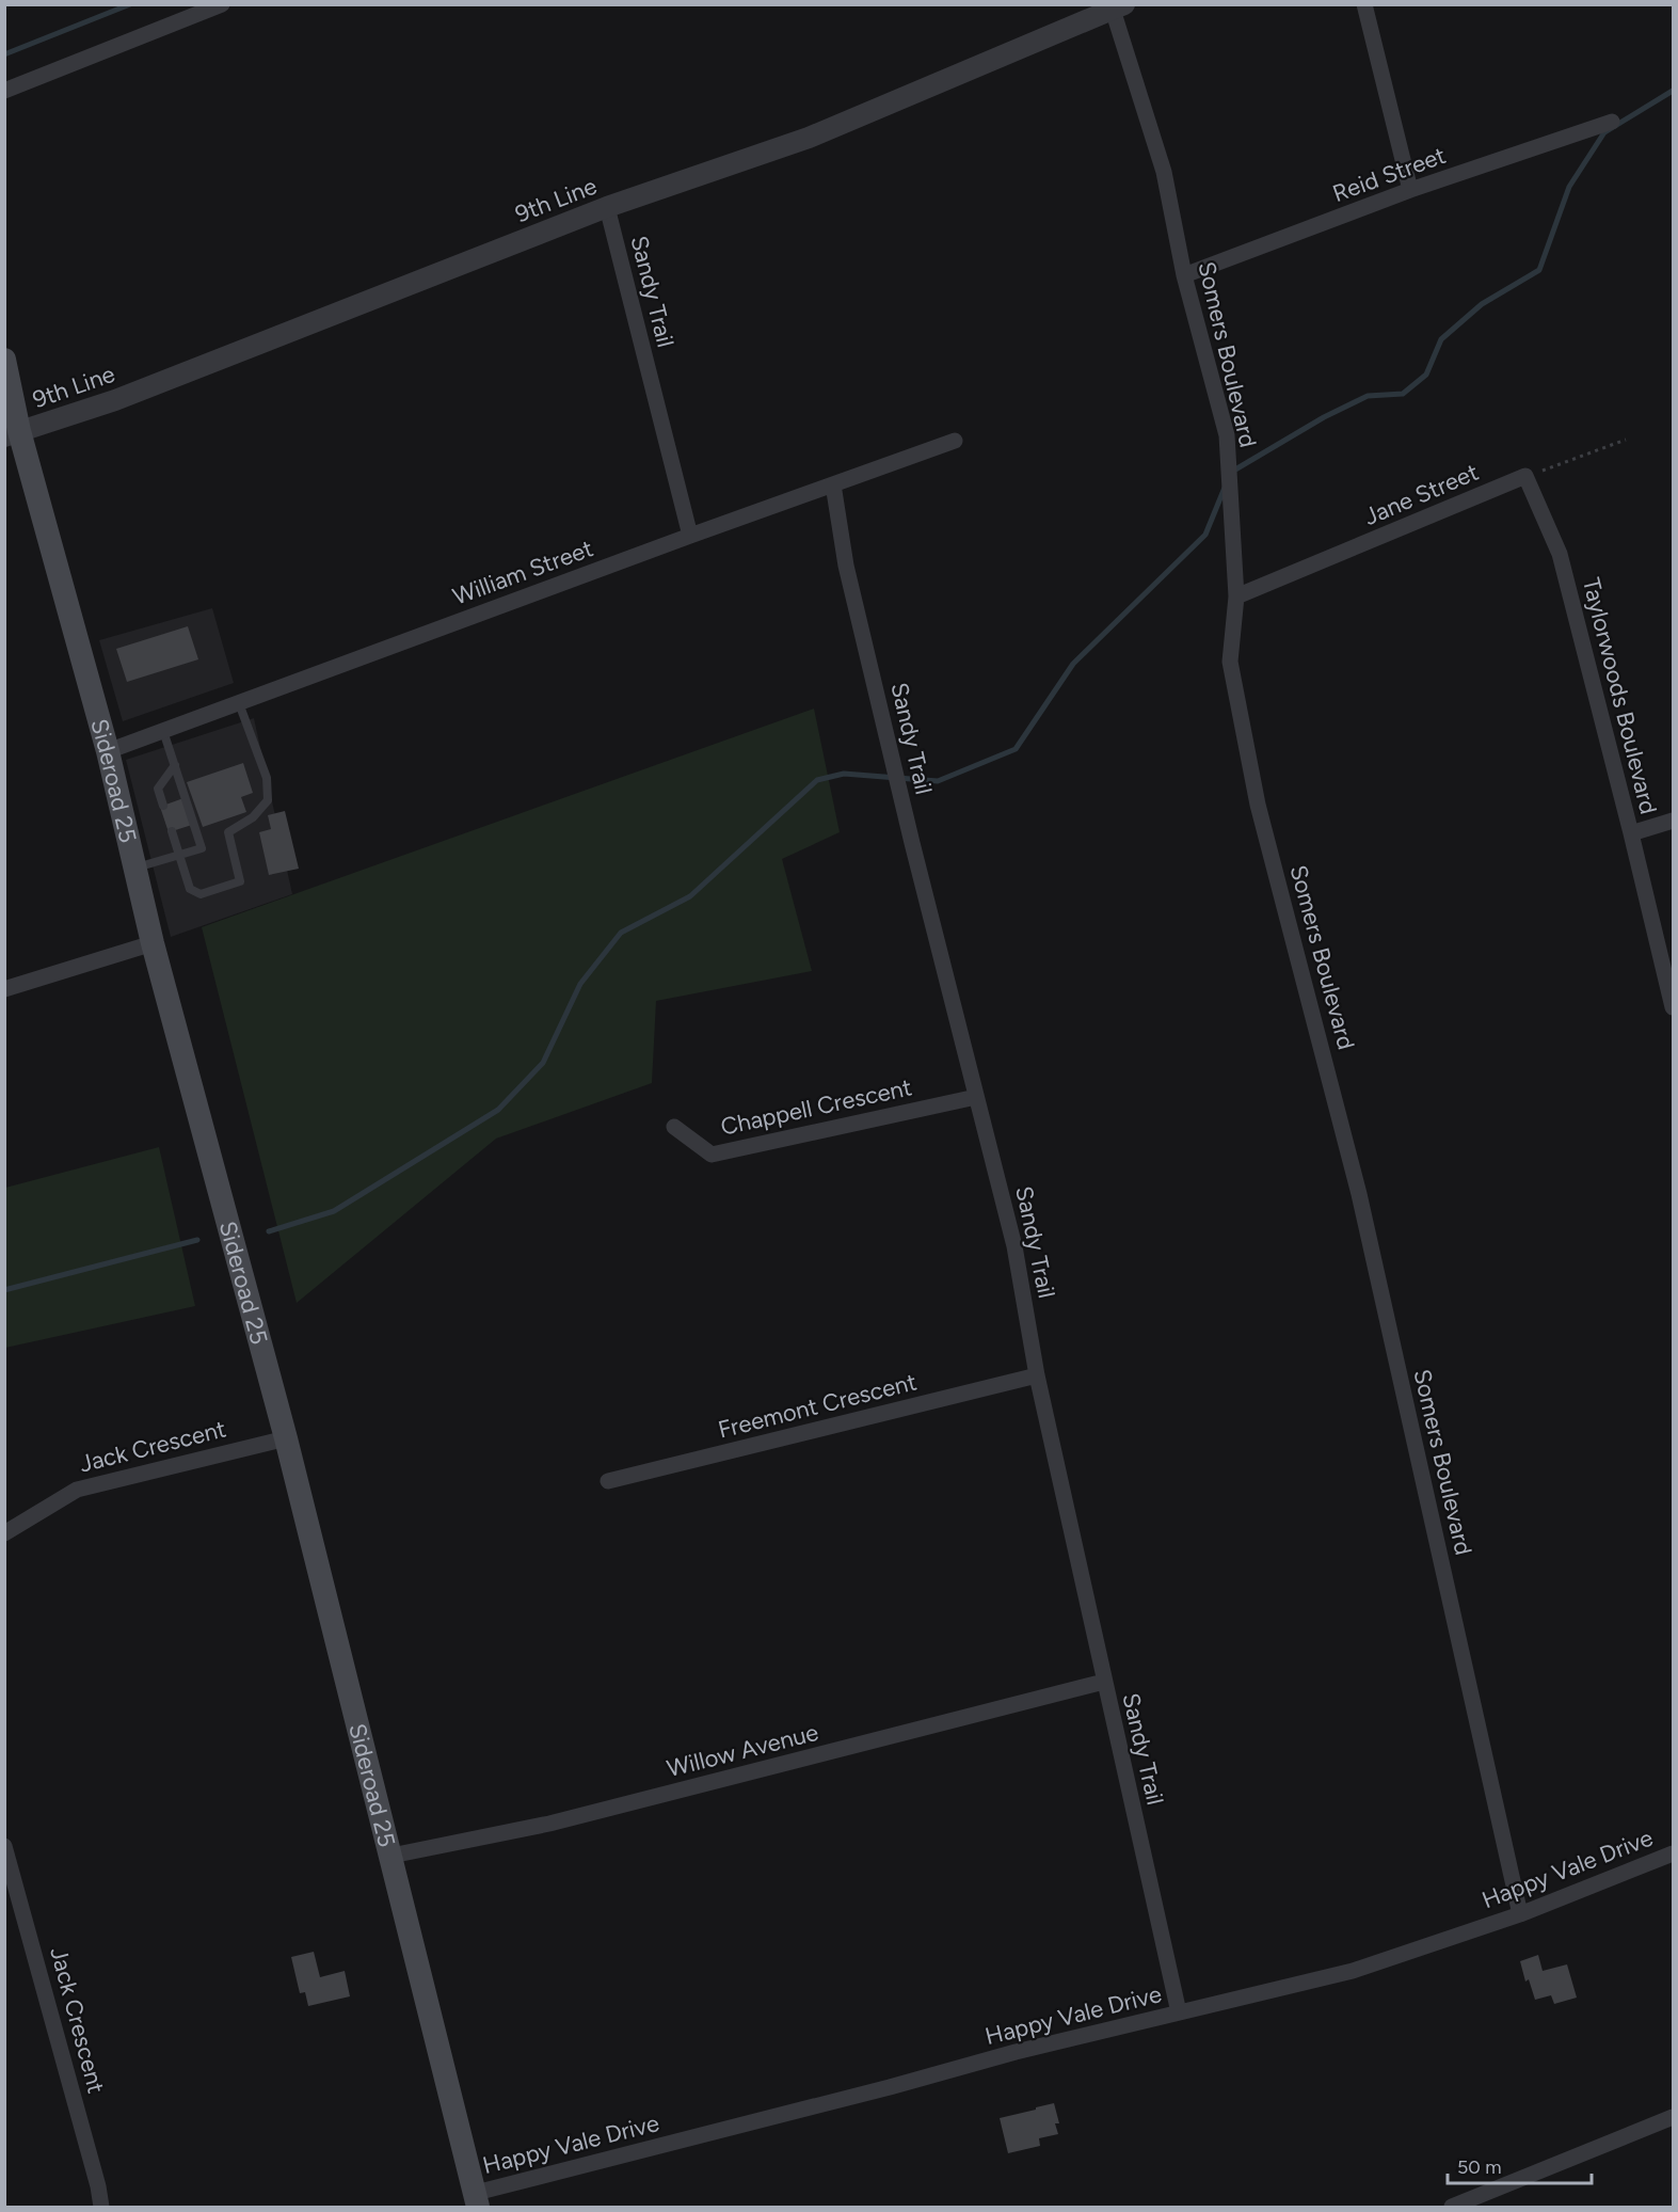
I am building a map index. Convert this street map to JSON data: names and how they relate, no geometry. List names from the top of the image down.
{
  "streets": {
    "main road": ["Sideroad 25"],
    "street": [
      "Reid Street",
      "9th Line",
      "Sandy Trail",
      "Somers Boulevard",
      "Jane Street",
      "William Street",
      "Taylorwoods Boulevard",
      "Chappell Crescent",
      "Freemont Crescent",
      "Jack Crescent",
      "Willow Avenue",
      "Happy Vale Drive"
    ]
  },
  "crossings": [
    ["Reid Street", "Somers Boulevard"],
    ["9th Line", "Sandy Trail"],
    ["9th Line", "Somers Boulevard"],
    ["9th Line", "Sideroad 25"],
    ["Sandy Trail", "William Street"],
    ["Sandy Trail", "Chappell Crescent"],
    ["Sandy Trail", "Freemont Crescent"],
    ["Sandy Trail", "Willow Avenue"],
    ["Sandy Trail", "Happy Vale Drive"],
    ["Somers Boulevard", "Jane Street"],
    ["Somers Boulevard", "Happy Vale Drive"],
    ["Jane Street", "Taylorwoods Boulevard"],
    ["William Street", "Sideroad 25"],
    ["Sideroad 25", "Jack Crescent"],
    ["Sideroad 25", "Willow Avenue"],
    ["Sideroad 25", "Happy Vale Drive"]
  ],
  "scale_bar": "50 m"
}
